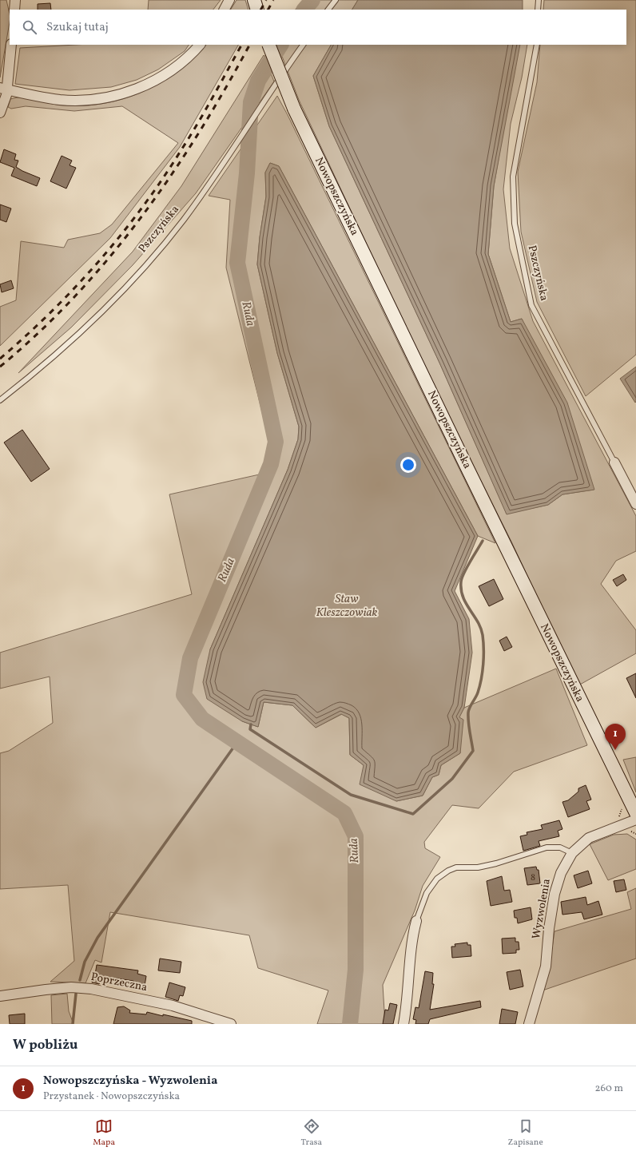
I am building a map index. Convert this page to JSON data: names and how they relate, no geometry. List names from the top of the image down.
{
  "streets": {
    "main road": ["Nowopszczyńska"],
    "street": ["Pszczyńska", "Wyzwolenia", "Poprzeczna"]
  },
  "water": ["Ruda", "Staw Kleszczowiak"],
  "house_numbers": ["8"],
  "page": {
    "search": "Szukaj tutaj",
    "pins": "1",
    "heading": "W pobliżu",
    "list": [
      {
        "mark": "1",
        "name": "Nowopszczyńska - Wyzwolenia",
        "note": "Przystanek · Nowopszczyńska",
        "value": "260 m"
      }
    ],
    "nav": ["Mapa", "Trasa", "Zapisane"]
  }
}
